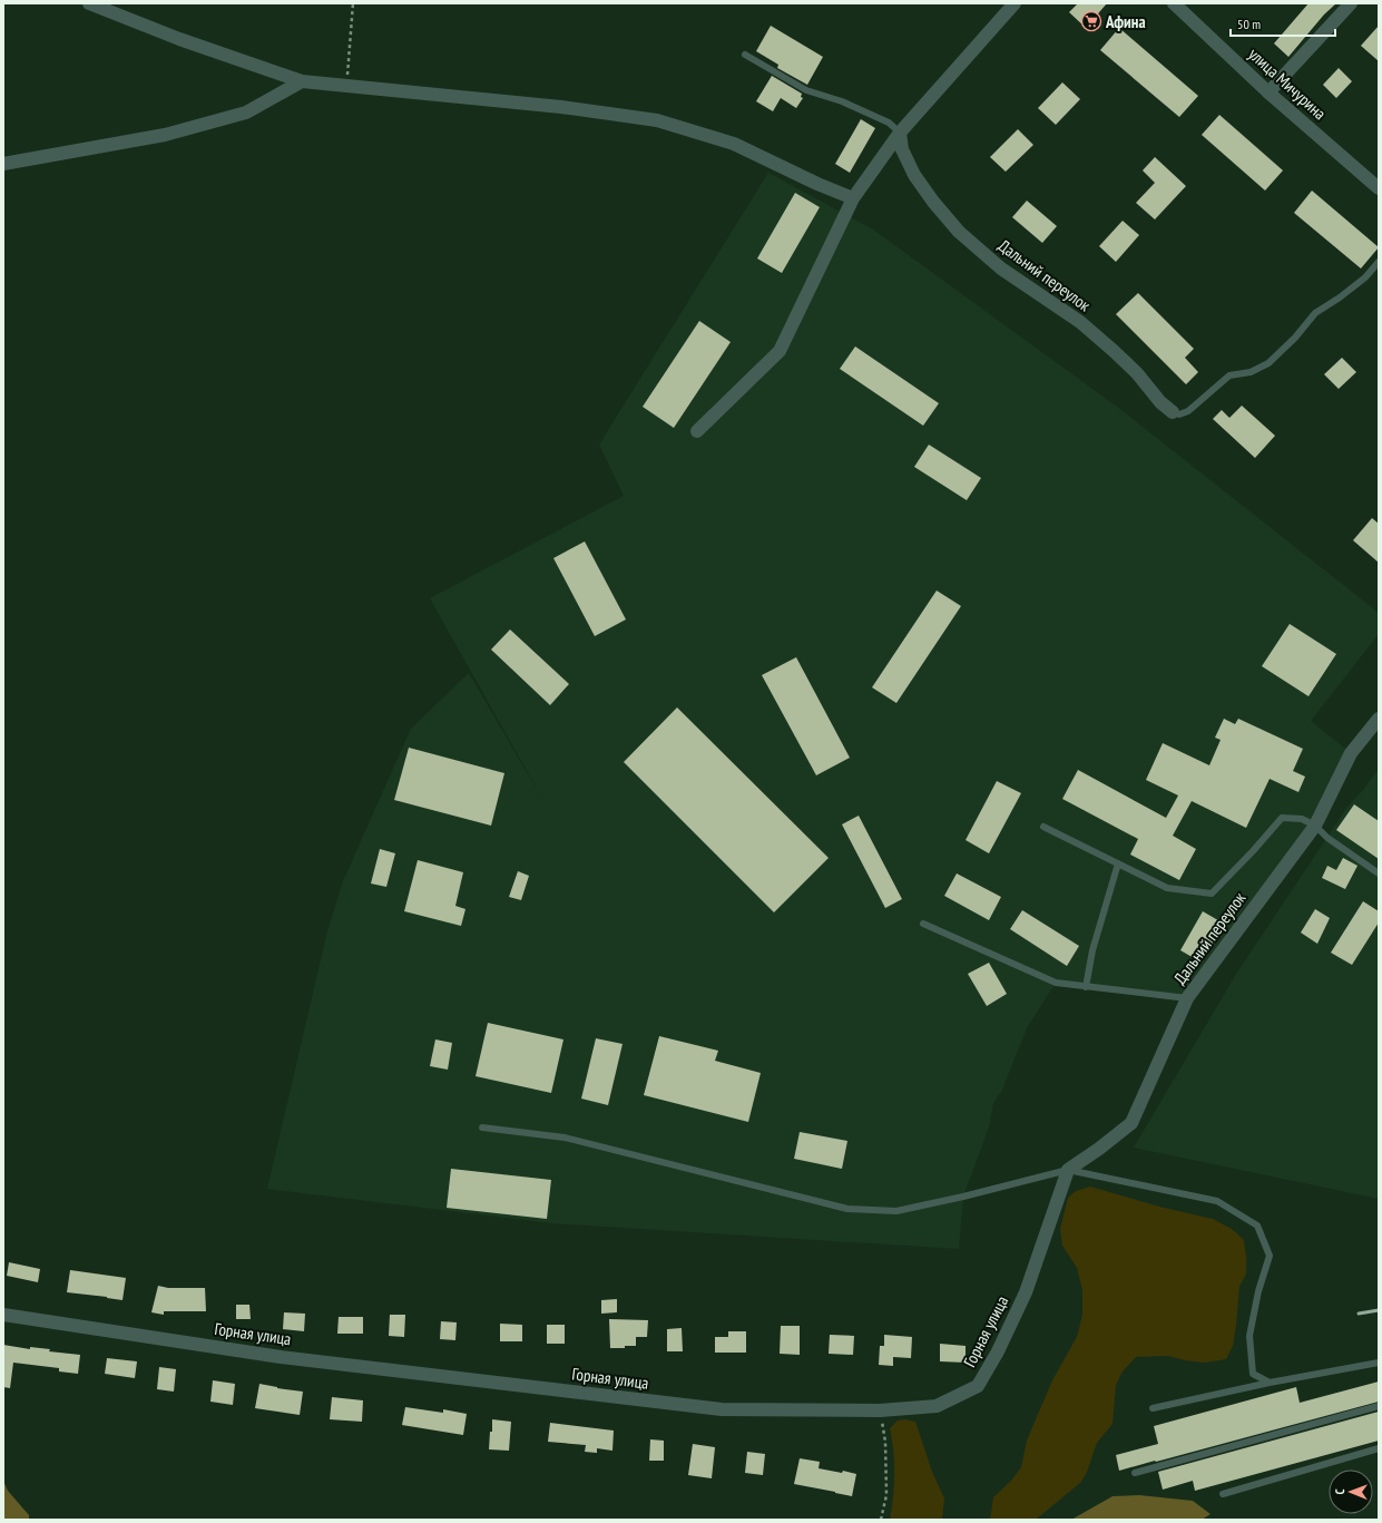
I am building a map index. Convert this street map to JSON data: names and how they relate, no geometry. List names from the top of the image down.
{
  "streets": {
    "street": ["улица Мичурина", "Дальний переулок", "Горная улица"]
  },
  "crossings": [
    ["Дальний переулок", "Горная улица"]
  ],
  "places": {
    "supermarket": ["Афина"]
  },
  "scale_bar": "50 m",
  "north": "left"
}
